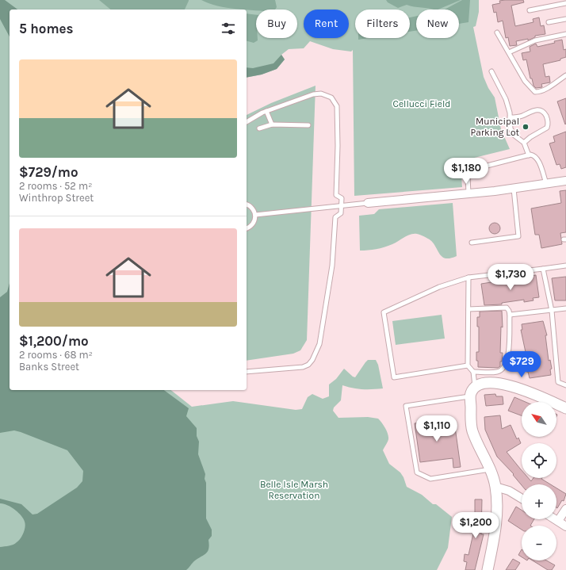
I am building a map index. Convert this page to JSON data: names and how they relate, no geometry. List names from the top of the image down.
{
  "parks": ["Cellucci Field", "Belle Isle Marsh Reservation"],
  "places": ["Municipal Parking Lot"],
  "north": "top left",
  "page": {
    "chip": [
      "Buy",
      "Rent",
      "Filters",
      "New"
    ],
    "heading": "5 homes",
    "list": [
      {
        "name": "$729/mo",
        "note": "2 rooms · 52 m² · Winthrop Street"
      },
      {
        "name": "$1,200/mo",
        "note": "2 rooms · 68 m² · Banks Street"
      }
    ],
    "price": [
      "$1,180",
      "$1,730",
      "$729",
      "$1,110",
      "$1,200"
    ],
    "map_buttons": ["+", "−"]
  }
}
